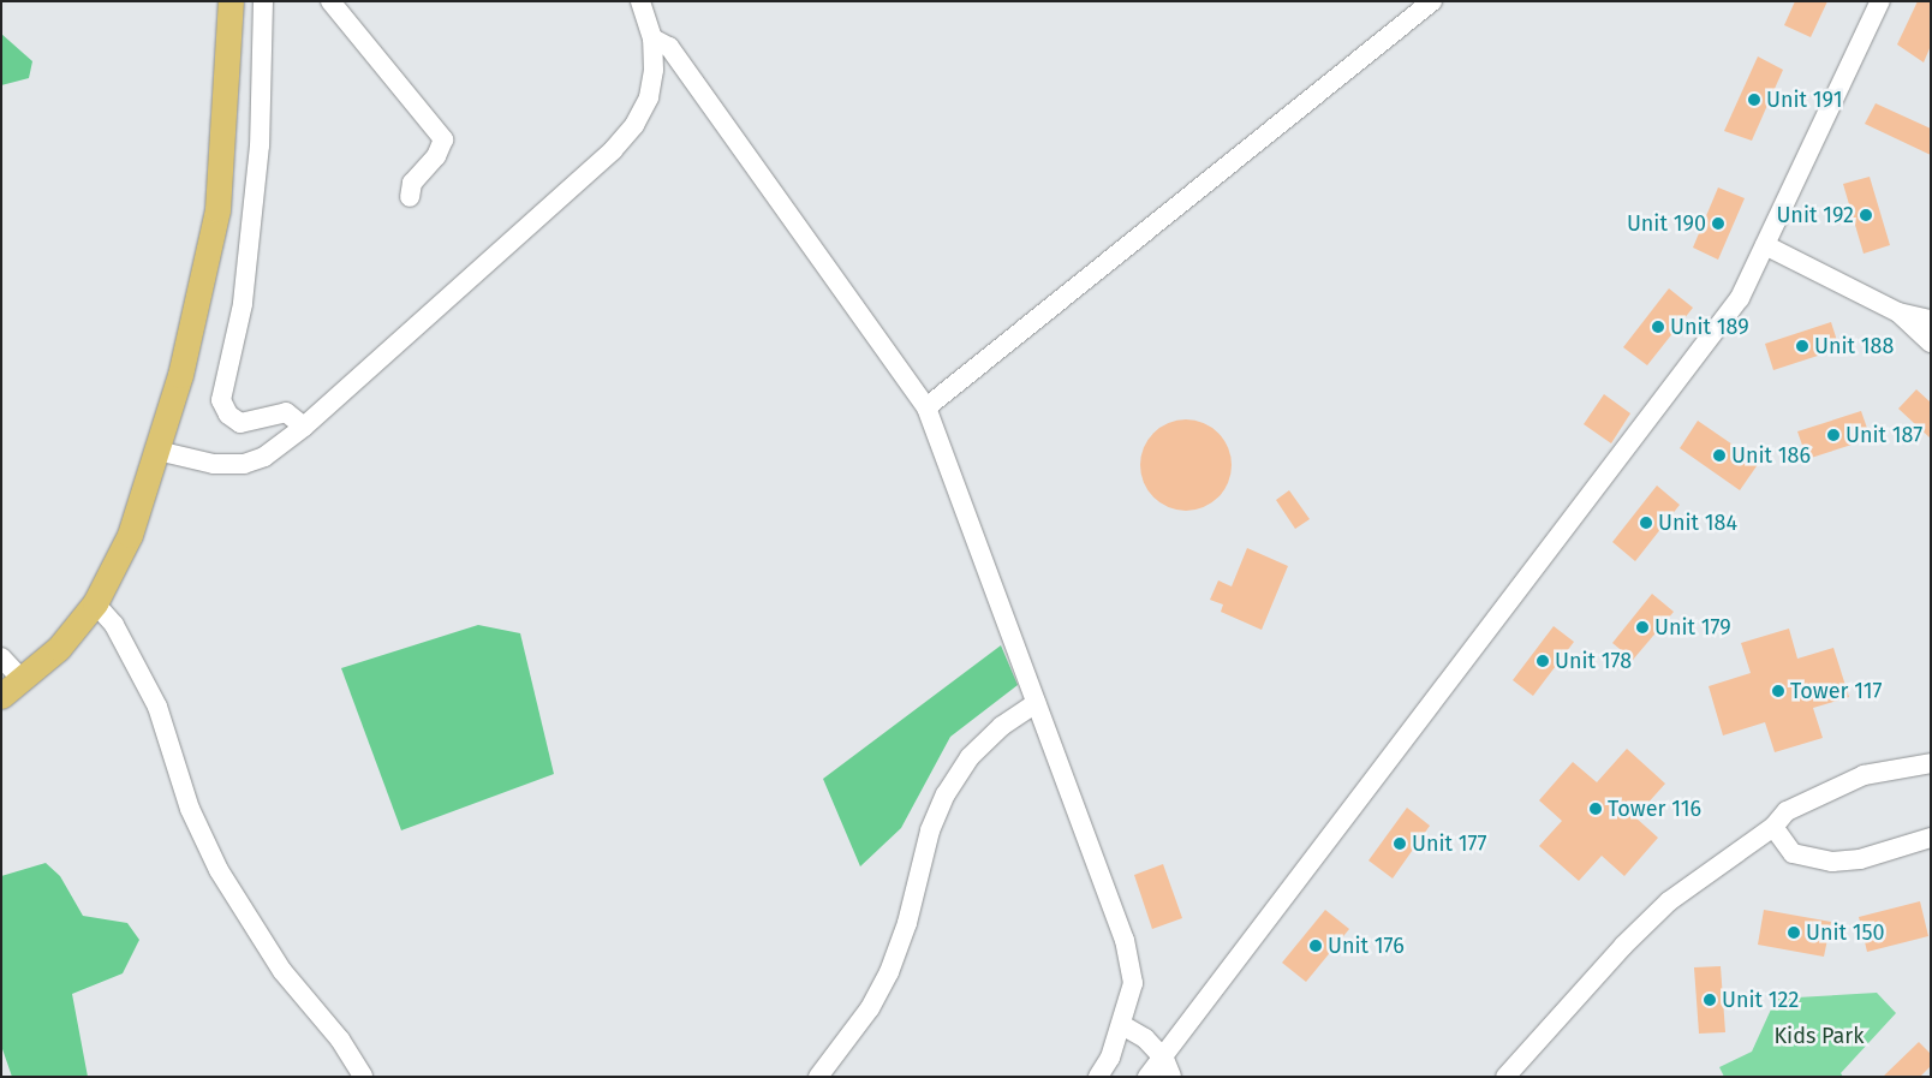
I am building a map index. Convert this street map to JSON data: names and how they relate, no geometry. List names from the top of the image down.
{
  "parks": ["Kids Park"],
  "places": [
    "Unit 191",
    "Unit 192",
    "Unit 190",
    "Unit 189",
    "Unit 188",
    "Unit 187",
    "Unit 186",
    "Unit 184",
    "Unit 179",
    "Unit 178",
    "Tower 117",
    "Tower 116",
    "Unit 177",
    "Unit 150",
    "Unit 176",
    "Unit 122"
  ]
}
